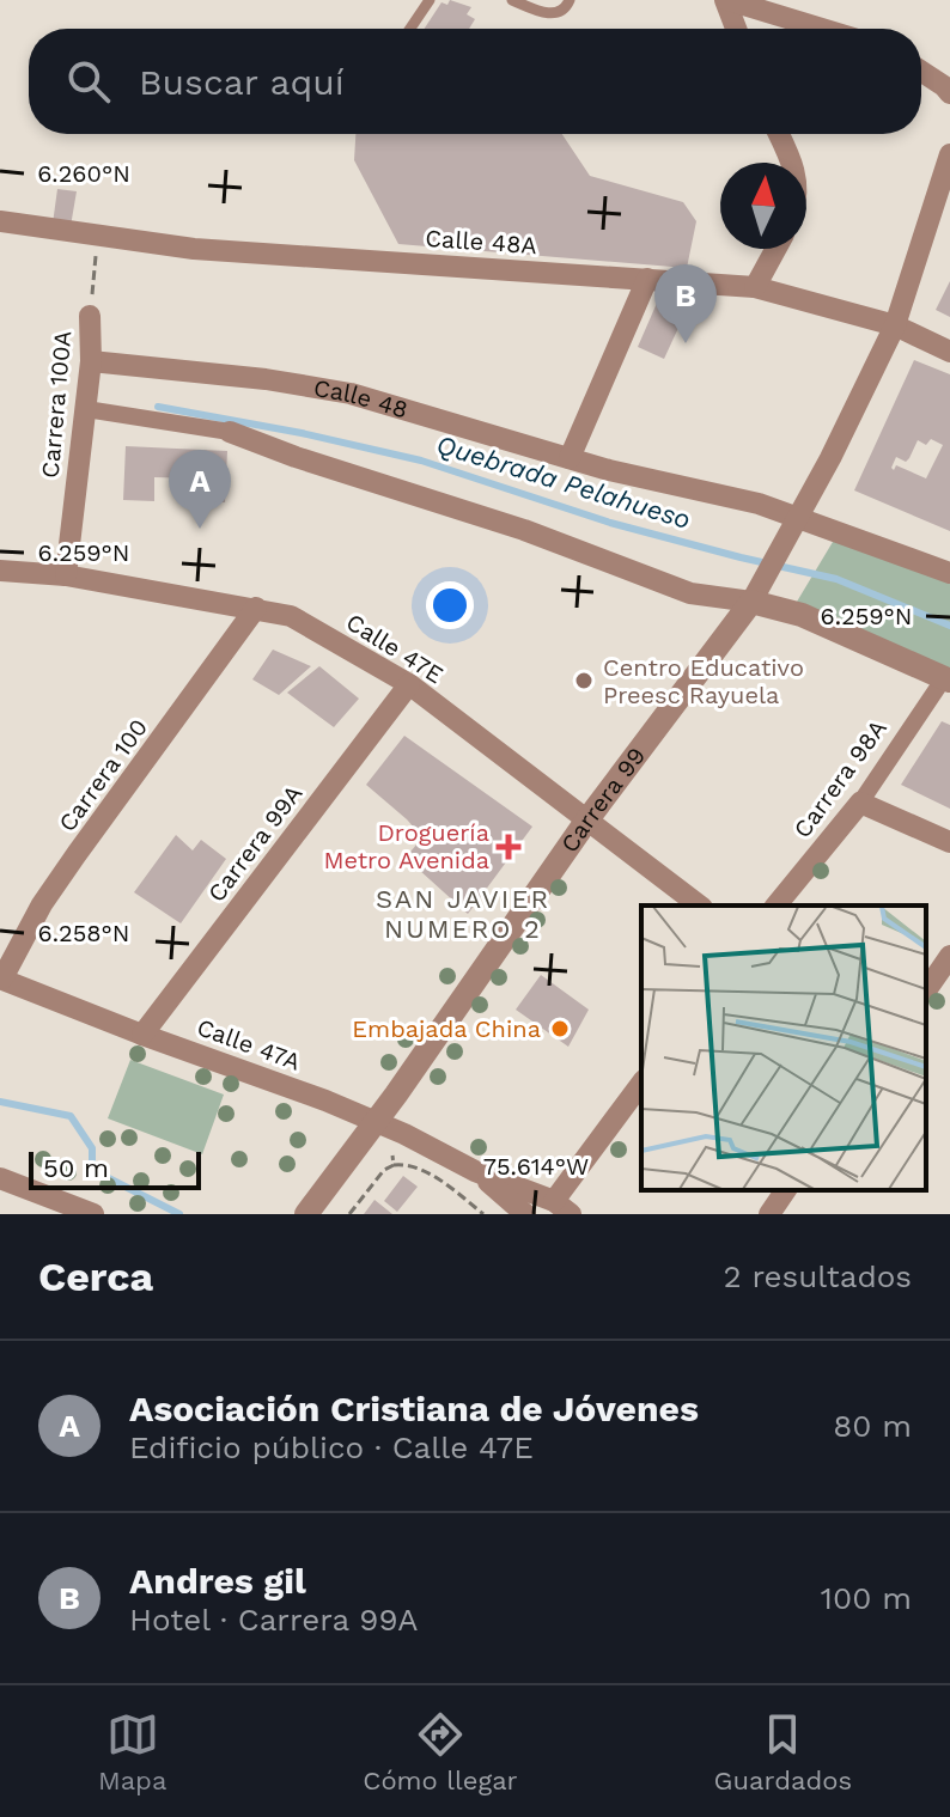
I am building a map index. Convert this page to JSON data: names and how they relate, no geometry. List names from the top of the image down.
{
  "streets": {
    "street": [
      "Calle 48A",
      "Calle 48",
      "Carrera 100A",
      "Calle 47E",
      "Carrera 100",
      "Carrera 98A",
      "Carrera 99",
      "Carrera 99A",
      "Calle 47A"
    ]
  },
  "crossings": [
    ["Calle 48A", "Carrera 100A"],
    ["Calle 48A", "Carrera 99"],
    ["Calle 48", "Carrera 100A"],
    ["Calle 48", "Carrera 99"],
    ["Carrera 100A", "Calle 47E"],
    ["Calle 47E", "Carrera 100"],
    ["Calle 47E", "Carrera 99"],
    ["Calle 47E", "Carrera 99A"],
    ["Carrera 100", "Calle 47A"],
    ["Carrera 99", "Calle 47A"],
    ["Carrera 99A", "Calle 47A"]
  ],
  "districts": ["SAN JAVIER NUMERO 2"],
  "water": ["Quebrada Pelahueso"],
  "places": {
    "other": ["Centro Educativo Preesc Rayuela", "Embajada China"],
    "health": ["Droguería Metro Avenida"]
  },
  "scale_bar": "50 m",
  "north": "top",
  "page": {
    "search": "Buscar aquí",
    "pins": ["B", "A"],
    "scale": "50 m",
    "heading": ["Cerca", "2 resultados"],
    "list": [
      {
        "mark": "A",
        "name": "Asociación Cristiana de Jóvenes",
        "note": "Edificio público · Calle 47E",
        "value": "80 m"
      },
      {
        "mark": "B",
        "name": "Andres gil",
        "note": "Hotel · Carrera 99A",
        "value": "100 m"
      }
    ],
    "nav": ["Mapa", "Cómo llegar", "Guardados"]
  },
  "coordinates": [
    "6.260°N",
    "6.259°N",
    "6.258°N",
    "75.614°W"
  ]
}
